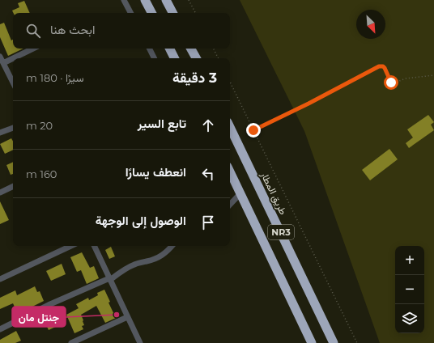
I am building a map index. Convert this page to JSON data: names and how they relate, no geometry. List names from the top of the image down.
{
  "streets": {
    "highway": ["طريق المطار", "NR3"]
  },
  "places": ["جنتل مان"],
  "north": "bottom right",
  "page": {
    "search": "ابحث هنا",
    "heading": ["3 دقيقة", "سيرًا · 180 m"],
    "list": [
      ["تابع السير", "20 m"],
      ["انعطف يسارًا", "160 m"],
      "الوصول إلى الوجهة"
    ],
    "map_buttons": ["+", "−"]
  }
}
